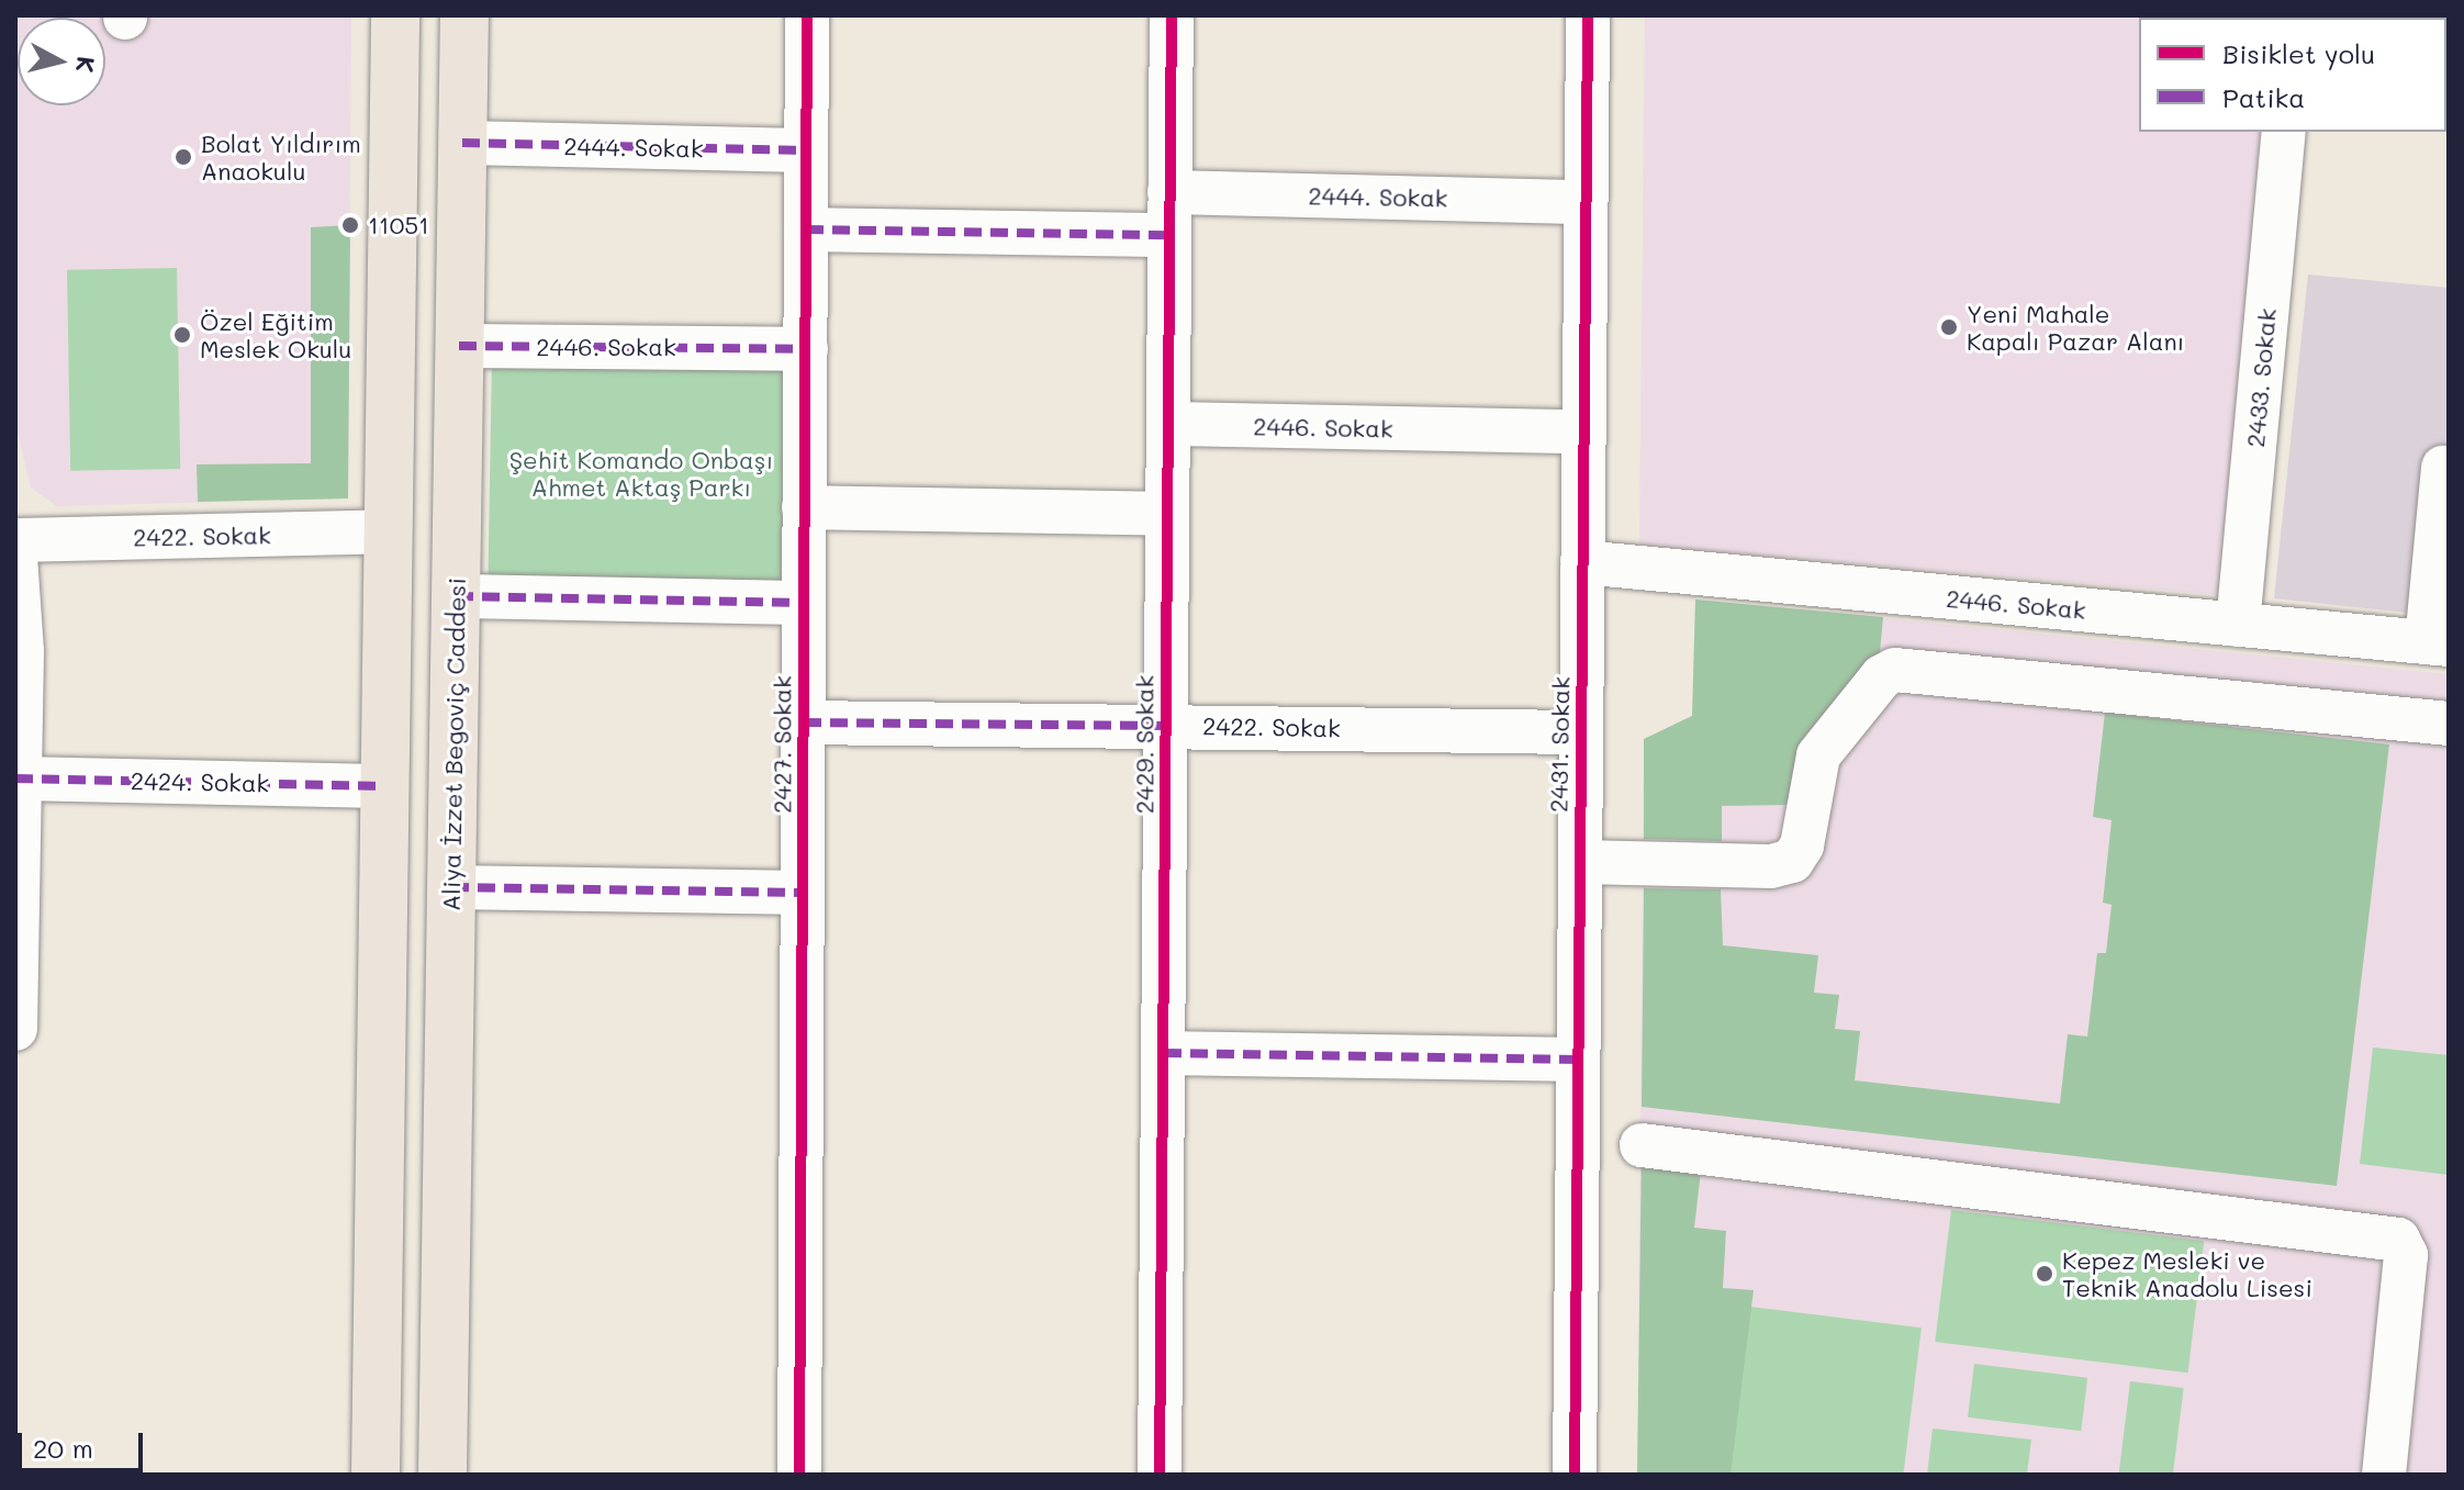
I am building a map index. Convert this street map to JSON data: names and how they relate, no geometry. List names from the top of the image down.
{
  "streets": {
    "main road": ["Aliya İzzet Begoviç Caddesi"],
    "street": [
      "2444. Sokak",
      "2446. Sokak",
      "2433. Sokak",
      "2422. Sokak",
      "2427. Sokak",
      "2429. Sokak",
      "2431. Sokak",
      "2424. Sokak"
    ]
  },
  "crossings": [
    ["2444. Sokak", "Aliya İzzet Begoviç Caddesi"],
    ["2444. Sokak", "2427. Sokak"],
    ["2444. Sokak", "2429. Sokak"],
    ["2444. Sokak", "2431. Sokak"],
    ["2446. Sokak", "2433. Sokak"],
    ["2446. Sokak", "Aliya İzzet Begoviç Caddesi"],
    ["2446. Sokak", "2427. Sokak"],
    ["2446. Sokak", "2429. Sokak"],
    ["2446. Sokak", "2431. Sokak"],
    ["2422. Sokak", "2427. Sokak"],
    ["2422. Sokak", "2429. Sokak"],
    ["2422. Sokak", "2431. Sokak"]
  ],
  "parks": ["Şehit Komando Onbaşı Ahmet Aktaş Parkı"],
  "places": [
    "Bolat Yıldırım Anaokulu",
    "11051",
    "Yeni Mahale Kapalı Pazar Alanı",
    "Özel Eğitim Meslek Okulu",
    "Kepez Mesleki ve Teknik Anadolu Lisesi"
  ],
  "legend": ["Bisiklet yolu", "Patika"],
  "scale_bar": "20 m",
  "north": "right"
}
